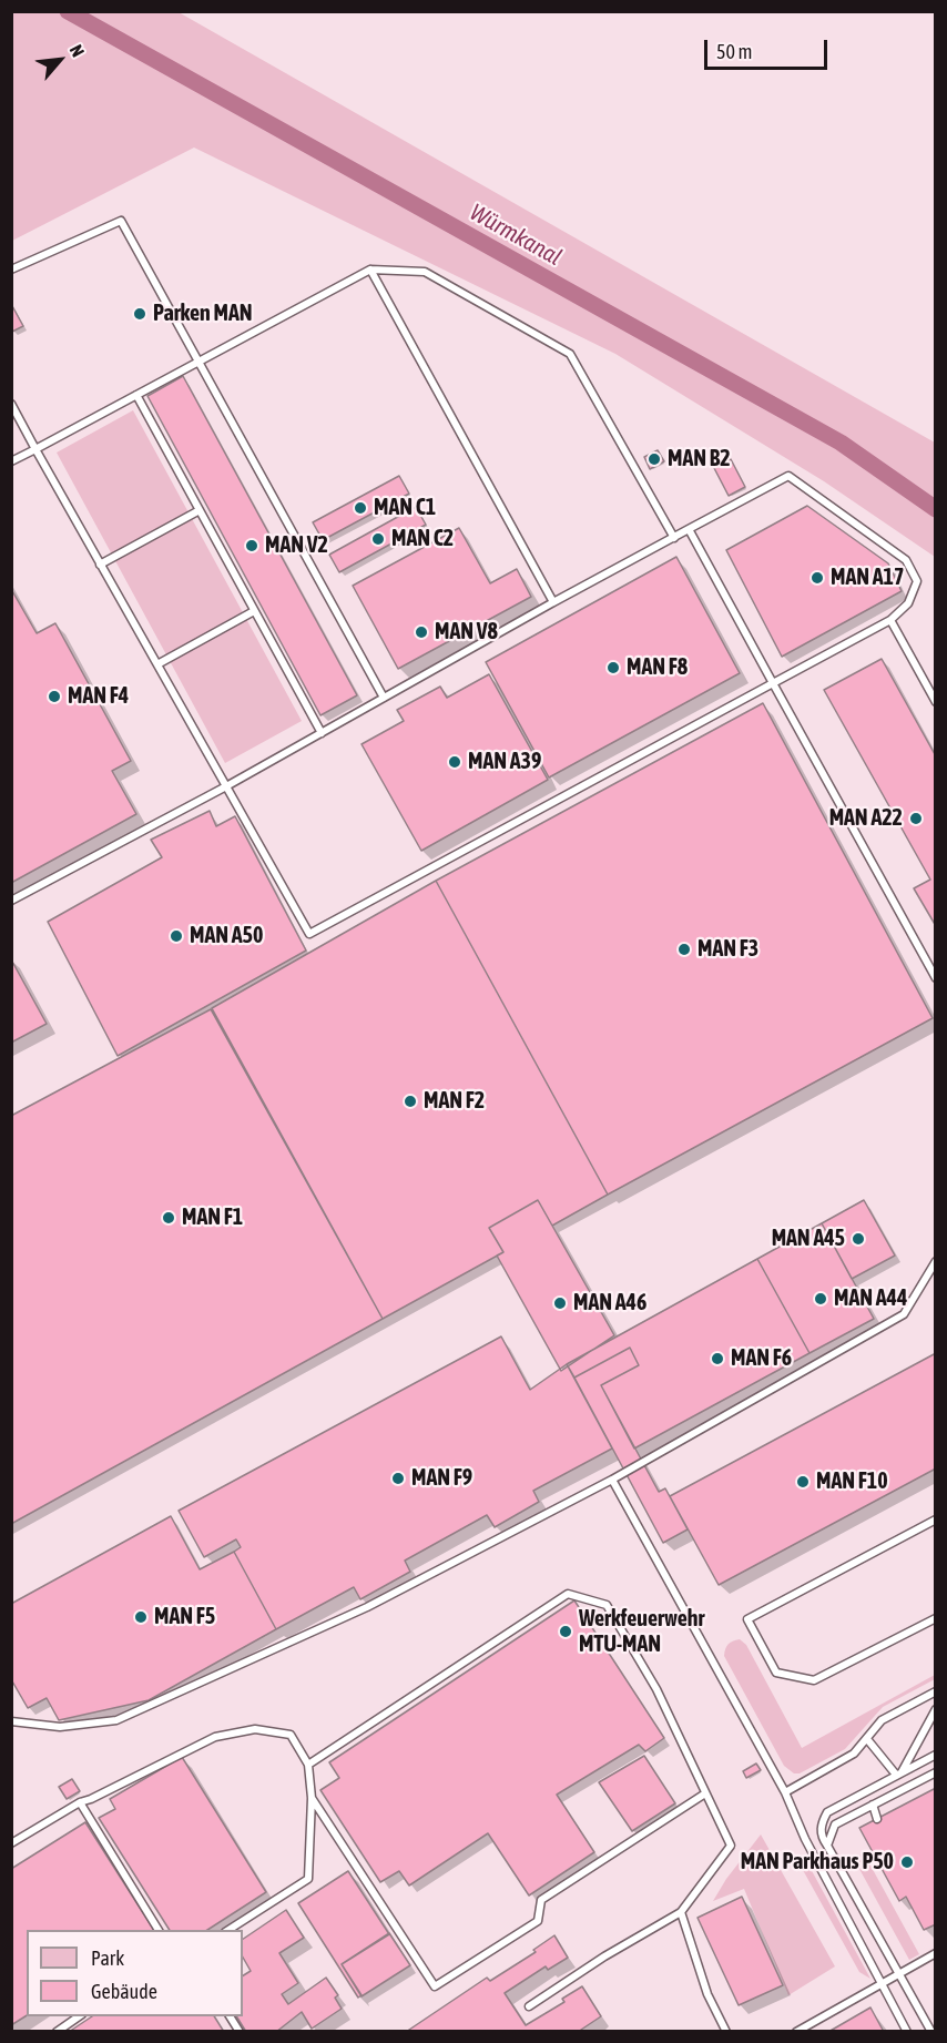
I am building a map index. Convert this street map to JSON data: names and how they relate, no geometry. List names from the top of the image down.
{
  "water": ["Würmkanal"],
  "places": [
    "Parken MAN",
    "MAN B2",
    "MAN C1",
    "MAN C2",
    "MAN V2",
    "MAN A17",
    "MAN V8",
    "MAN F8",
    "MAN F4",
    "MAN A39",
    "MAN A22",
    "MAN A50",
    "MAN F3",
    "MAN F2",
    "MAN F1",
    "MAN A45",
    "MAN A44",
    "MAN A46",
    "MAN F6",
    "MAN F9",
    "MAN F10",
    "MAN F5",
    "Werkfeuerwehr MTU-MAN",
    "MAN Parkhaus P50"
  ],
  "legend": ["Park", "Gebäude"],
  "scale_bar": "50 m",
  "north": "top right"
}
